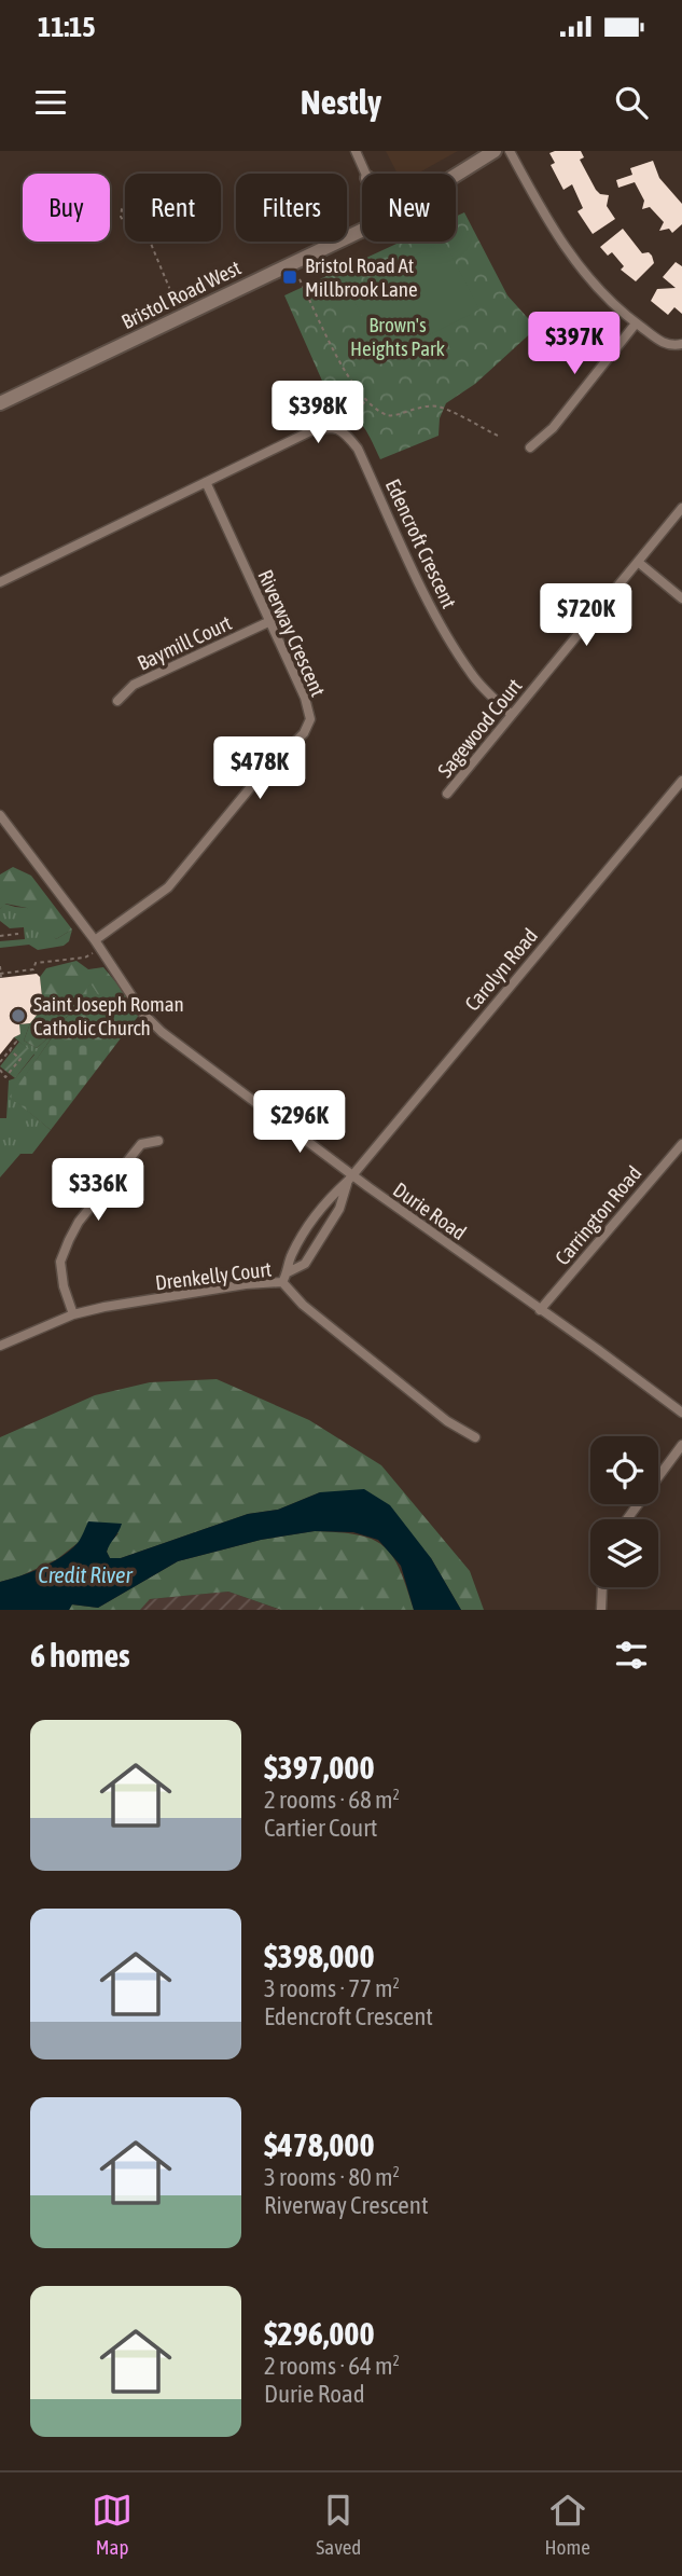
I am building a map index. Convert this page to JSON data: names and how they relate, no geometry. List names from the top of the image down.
{
  "streets": {
    "street": [
      "Bristol Road West",
      "Edencroft Crescent",
      "Riverway Crescent",
      "Baymill Court",
      "Sagewood Court",
      "Carolyn Road",
      "Durie Road",
      "Carrington Road",
      "Drenkelly Court"
    ]
  },
  "crossings": [
    ["Edencroft Crescent", "Sagewood Court"],
    ["Riverway Crescent", "Baymill Court"],
    ["Riverway Crescent", "Durie Road"],
    ["Carolyn Road", "Durie Road"],
    ["Carolyn Road", "Drenkelly Court"],
    ["Durie Road", "Carrington Road"]
  ],
  "water": ["Credit River"],
  "parks": ["Brown's Heights Park"],
  "places": {
    "transit": ["Bristol Road At Millbrook Lane"],
    "other": ["Saint Joseph Roman Catholic Church"]
  },
  "page": {
    "status": "11:15",
    "header": "Nestly",
    "chip": [
      "Buy",
      "Rent",
      "Filters",
      "New"
    ],
    "price": [
      "$397K",
      "$398K",
      "$720K",
      "$478K",
      "$296K",
      "$336K"
    ],
    "heading": "6 homes",
    "list": [
      {
        "name": "$397,000",
        "note": "2 rooms · 68 m² · Cartier Court"
      },
      {
        "name": "$398,000",
        "note": "3 rooms · 77 m² · Edencroft Crescent"
      },
      {
        "name": "$478,000",
        "note": "3 rooms · 80 m² · Riverway Crescent"
      },
      {
        "name": "$296,000",
        "note": "2 rooms · 64 m² · Durie Road"
      }
    ],
    "tabs": ["Map", "Saved", "Home"]
  }
}
